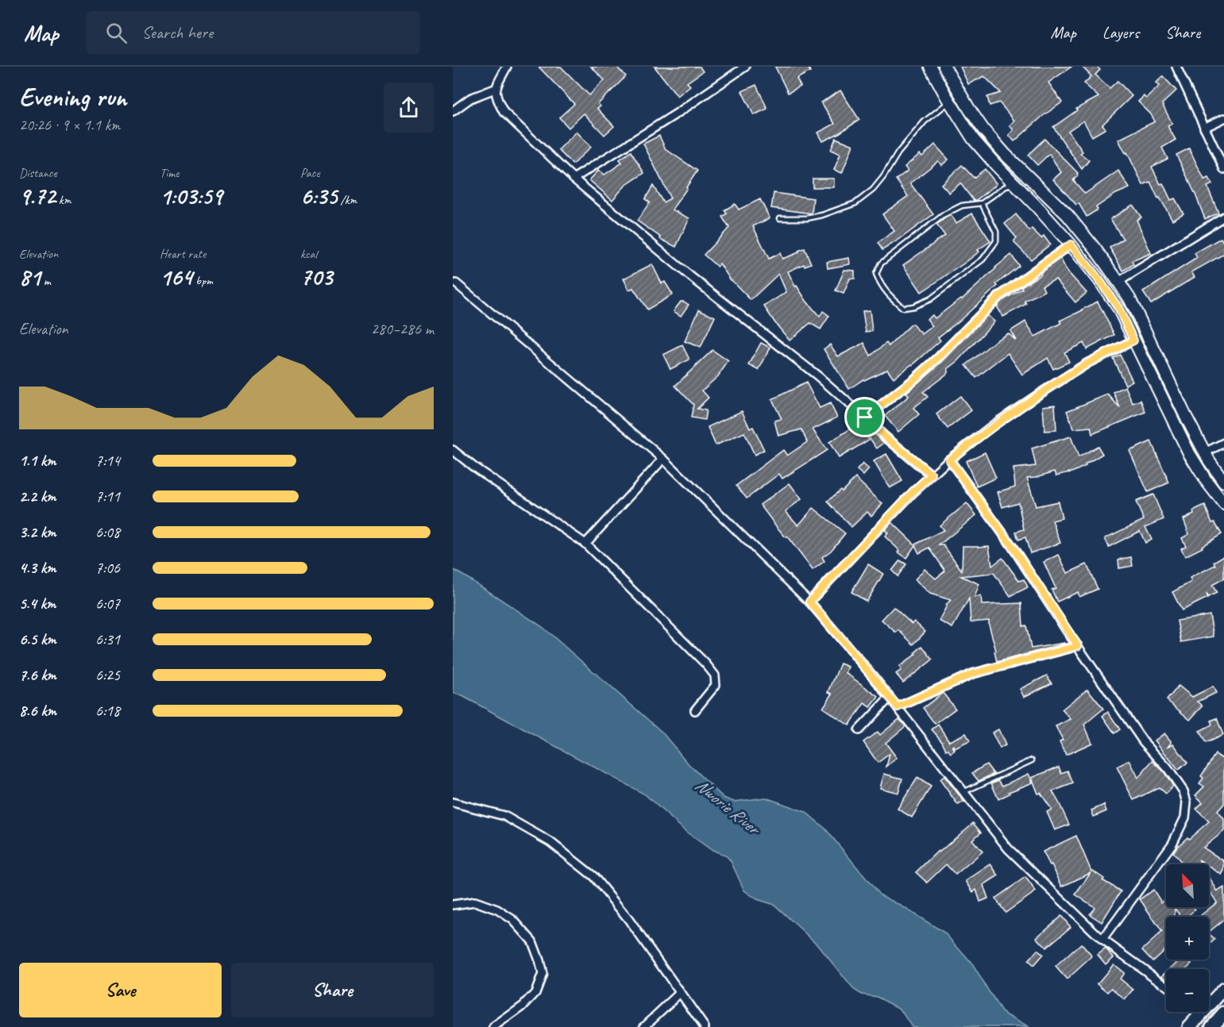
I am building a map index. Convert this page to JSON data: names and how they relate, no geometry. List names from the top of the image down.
{
  "water": ["Nworie River"],
  "north": "top left",
  "page": {
    "header": "Map",
    "search": "Search here",
    "nav": ["Map", "Layers", "Share"],
    "heading": ["Evening run", "20:26 · 9 × 1.1 km"],
    "stats": [
      ["Distance", "9.72 km"],
      ["Time", "1:03:59"],
      ["Pace", "6:35 /km"],
      ["Elevation", "81 m"],
      ["Heart rate", "164 bpm"],
      ["kcal", "703"]
    ],
    "chart": ["Elevation", "280–286 m"],
    "list": [
      {
        "name": "1.1 km",
        "note": "7:14"
      },
      {
        "name": "2.2 km",
        "note": "7:11"
      },
      {
        "name": "3.2 km",
        "note": "6:08"
      },
      {
        "name": "4.3 km",
        "note": "7:06"
      },
      {
        "name": "5.4 km",
        "note": "6:07"
      },
      {
        "name": "6.5 km",
        "note": "6:31"
      },
      {
        "name": "7.6 km",
        "note": "6:25"
      },
      {
        "name": "8.6 km",
        "note": "6:18"
      }
    ],
    "map_buttons": ["+", "−"],
    "buttons": ["Save", "Share"]
  }
}
